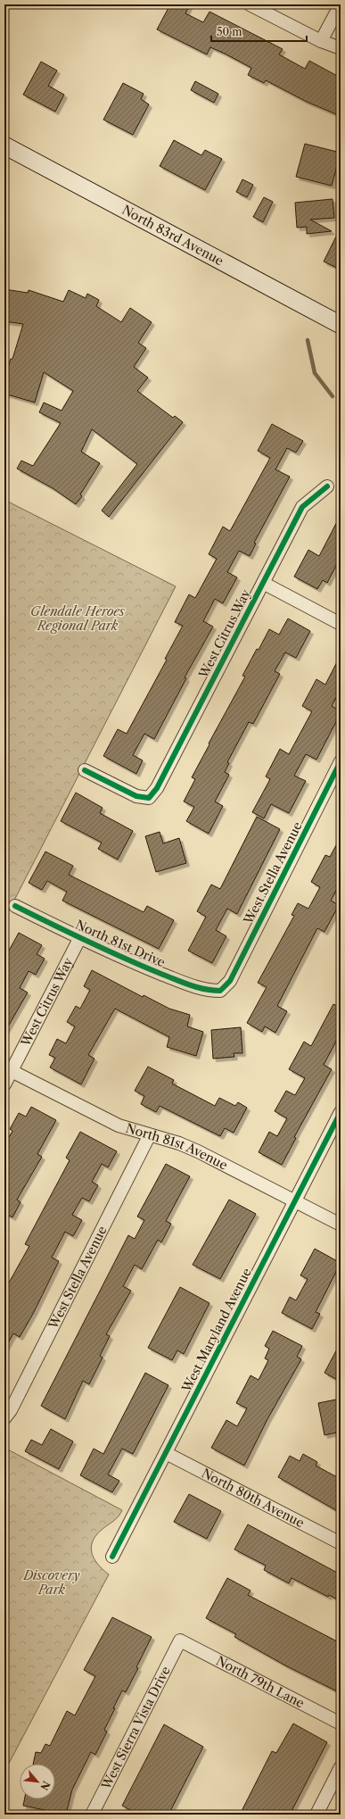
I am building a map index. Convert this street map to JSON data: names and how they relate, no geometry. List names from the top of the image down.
{
  "streets": {
    "main road": ["North 83rd Avenue"],
    "street": [
      "West Citrus Way",
      "West Stella Avenue",
      "North 81st Drive",
      "North 81st Avenue",
      "West Maryland Avenue",
      "North 80th Avenue",
      "North 79th Lane",
      "West Sierra Vista Drive"
    ]
  },
  "crossings": [
    ["West Citrus Way", "North 81st Drive"],
    ["West Citrus Way", "North 81st Avenue"],
    ["West Stella Avenue", "North 81st Drive"],
    ["West Stella Avenue", "North 81st Avenue"],
    ["North 81st Avenue", "West Maryland Avenue"],
    ["West Maryland Avenue", "North 80th Avenue"],
    ["North 79th Lane", "West Sierra Vista Drive"]
  ],
  "parks": ["Glendale Heroes Regional Park", "Discovery Park"],
  "scale_bar": "50 m",
  "north": "bottom right"
}
